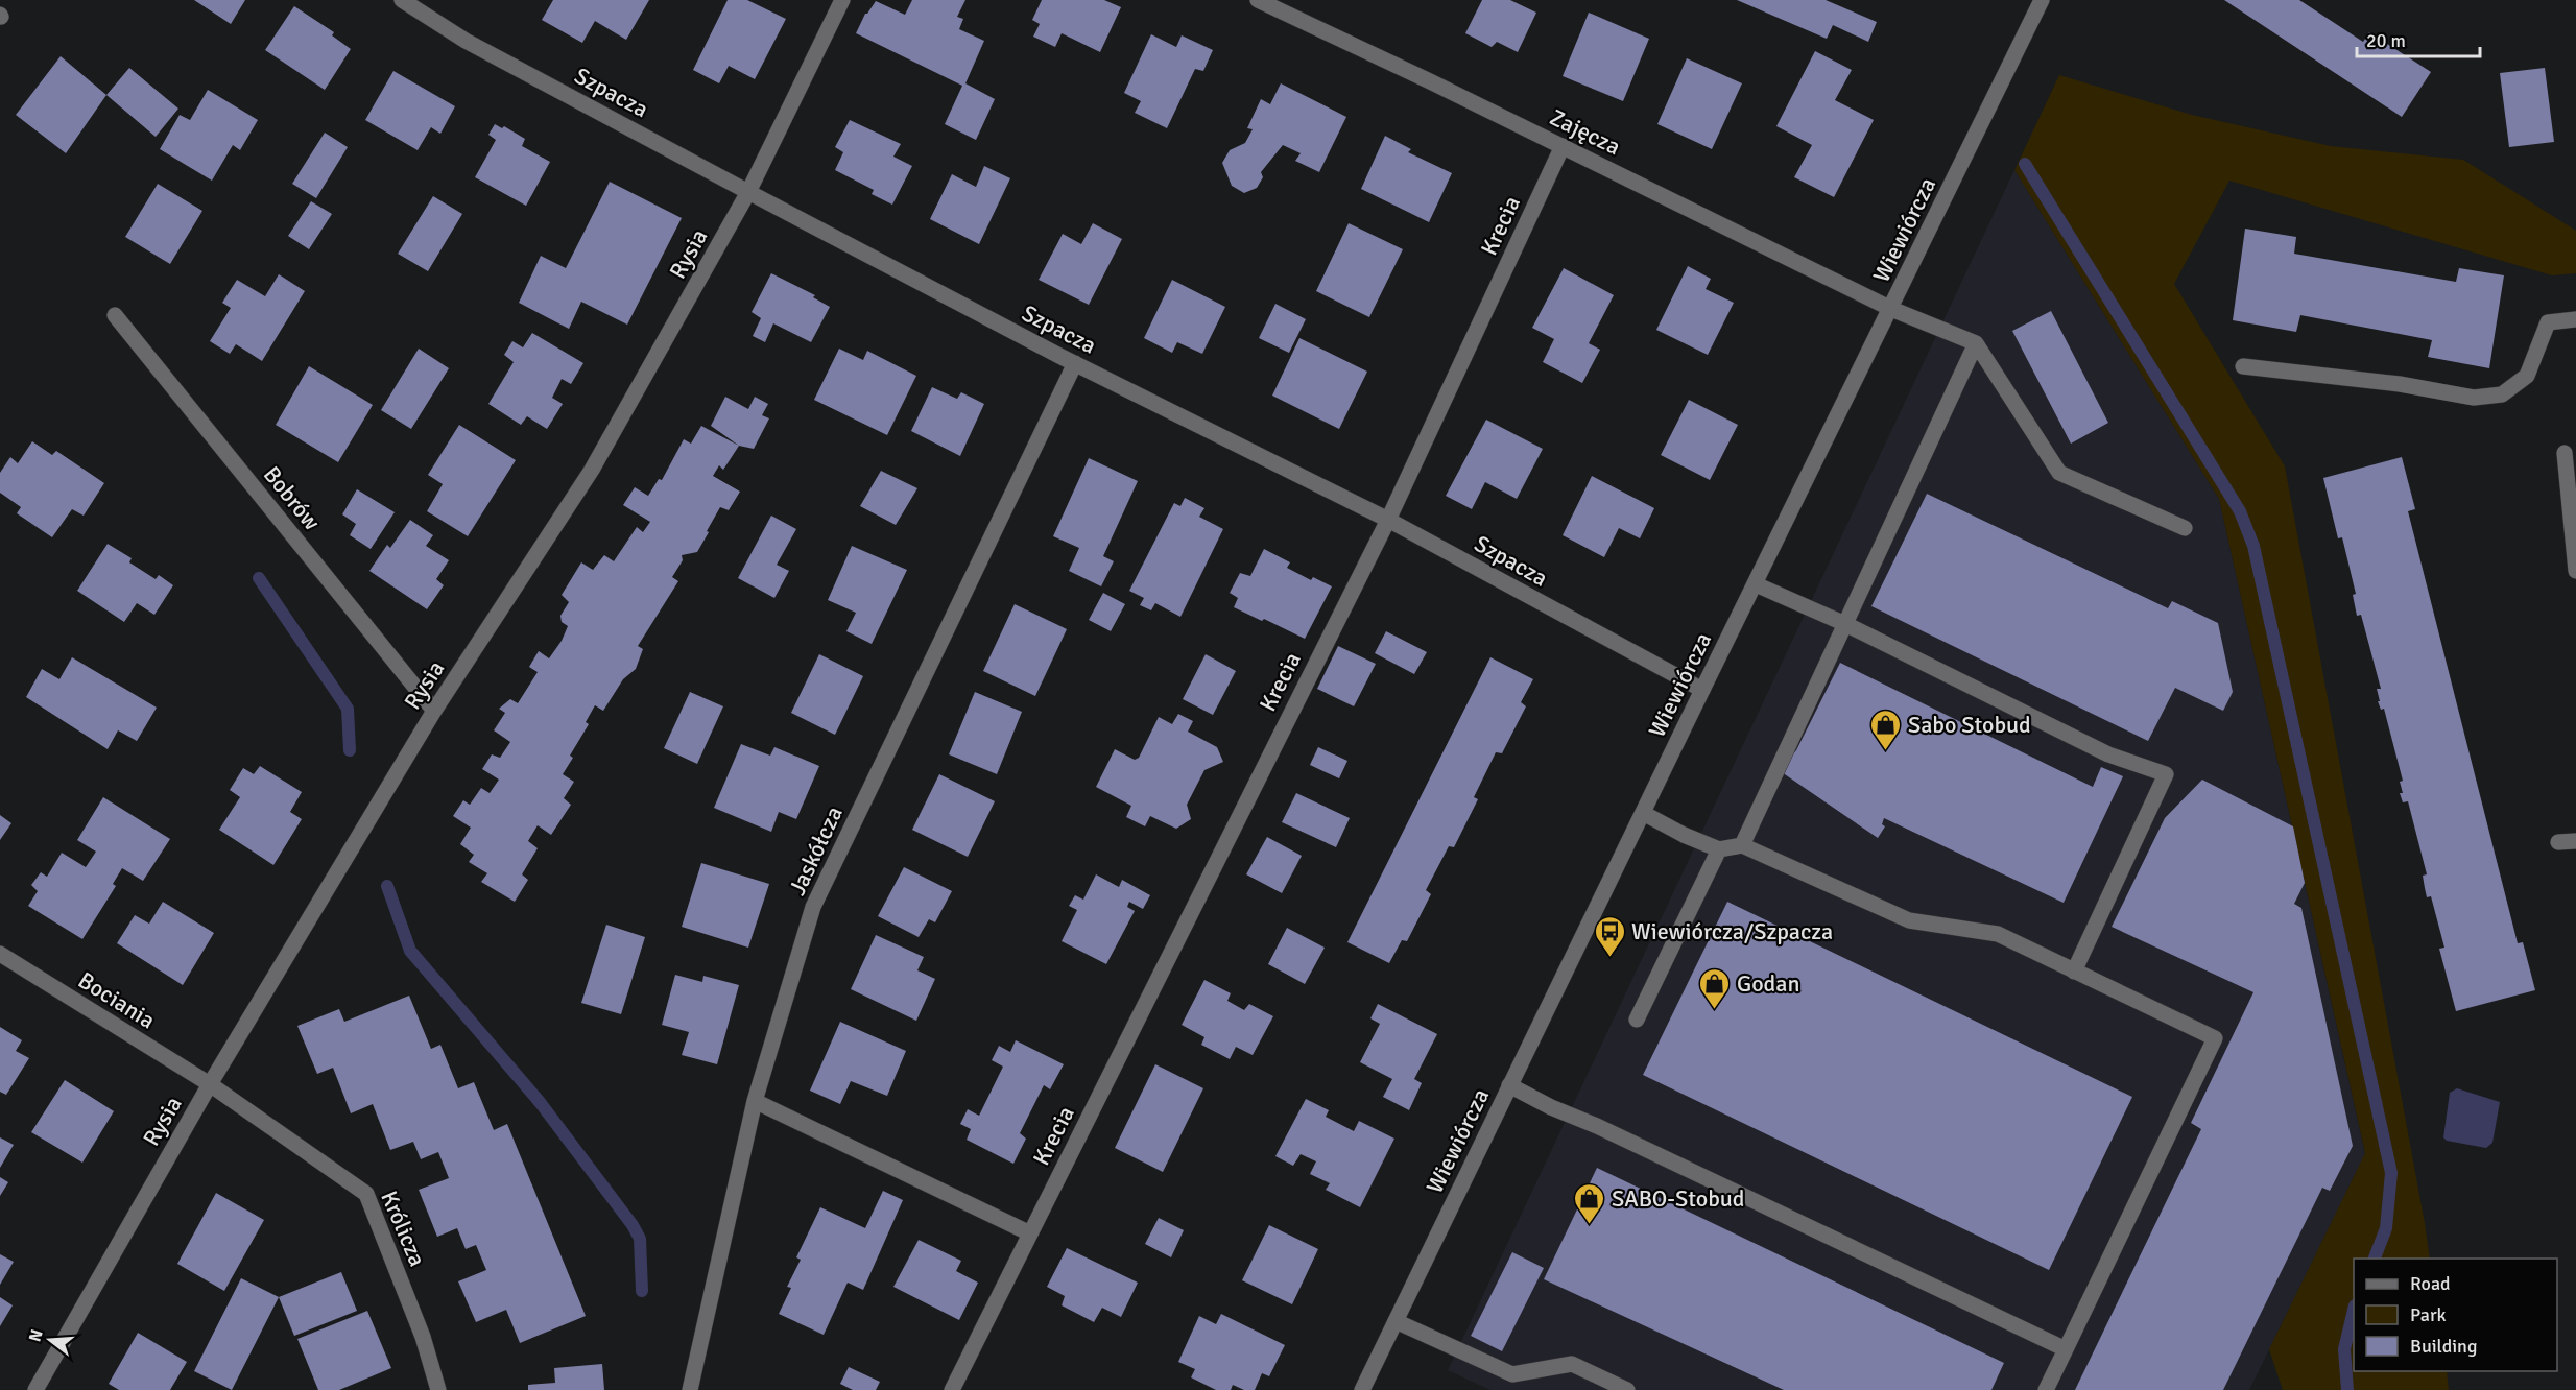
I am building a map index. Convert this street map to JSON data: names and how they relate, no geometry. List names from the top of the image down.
{
  "streets": {
    "street": [
      "Szpacza",
      "Zajęcza",
      "Krecia",
      "Wiewiórcza",
      "Rysia",
      "Bobrów",
      "Jaskółcza",
      "Bociania",
      "Królicza"
    ]
  },
  "crossings": [
    ["Szpacza", "Krecia"],
    ["Szpacza", "Wiewiórcza"],
    ["Szpacza", "Rysia"],
    ["Szpacza", "Jaskółcza"],
    ["Zajęcza", "Krecia"],
    ["Zajęcza", "Wiewiórcza"],
    ["Rysia", "Bobrów"],
    ["Rysia", "Bociania"],
    ["Rysia", "Królicza"],
    ["Bociania", "Królicza"]
  ],
  "places": {
    "shop": ["Sabo Stobud", "Godan", "SABO-Stobud"],
    "bus stop": ["Wiewiórcza/Szpacza"]
  },
  "legend": ["Road", "Park", "Building"],
  "scale_bar": "20 m",
  "north": "left"
}
